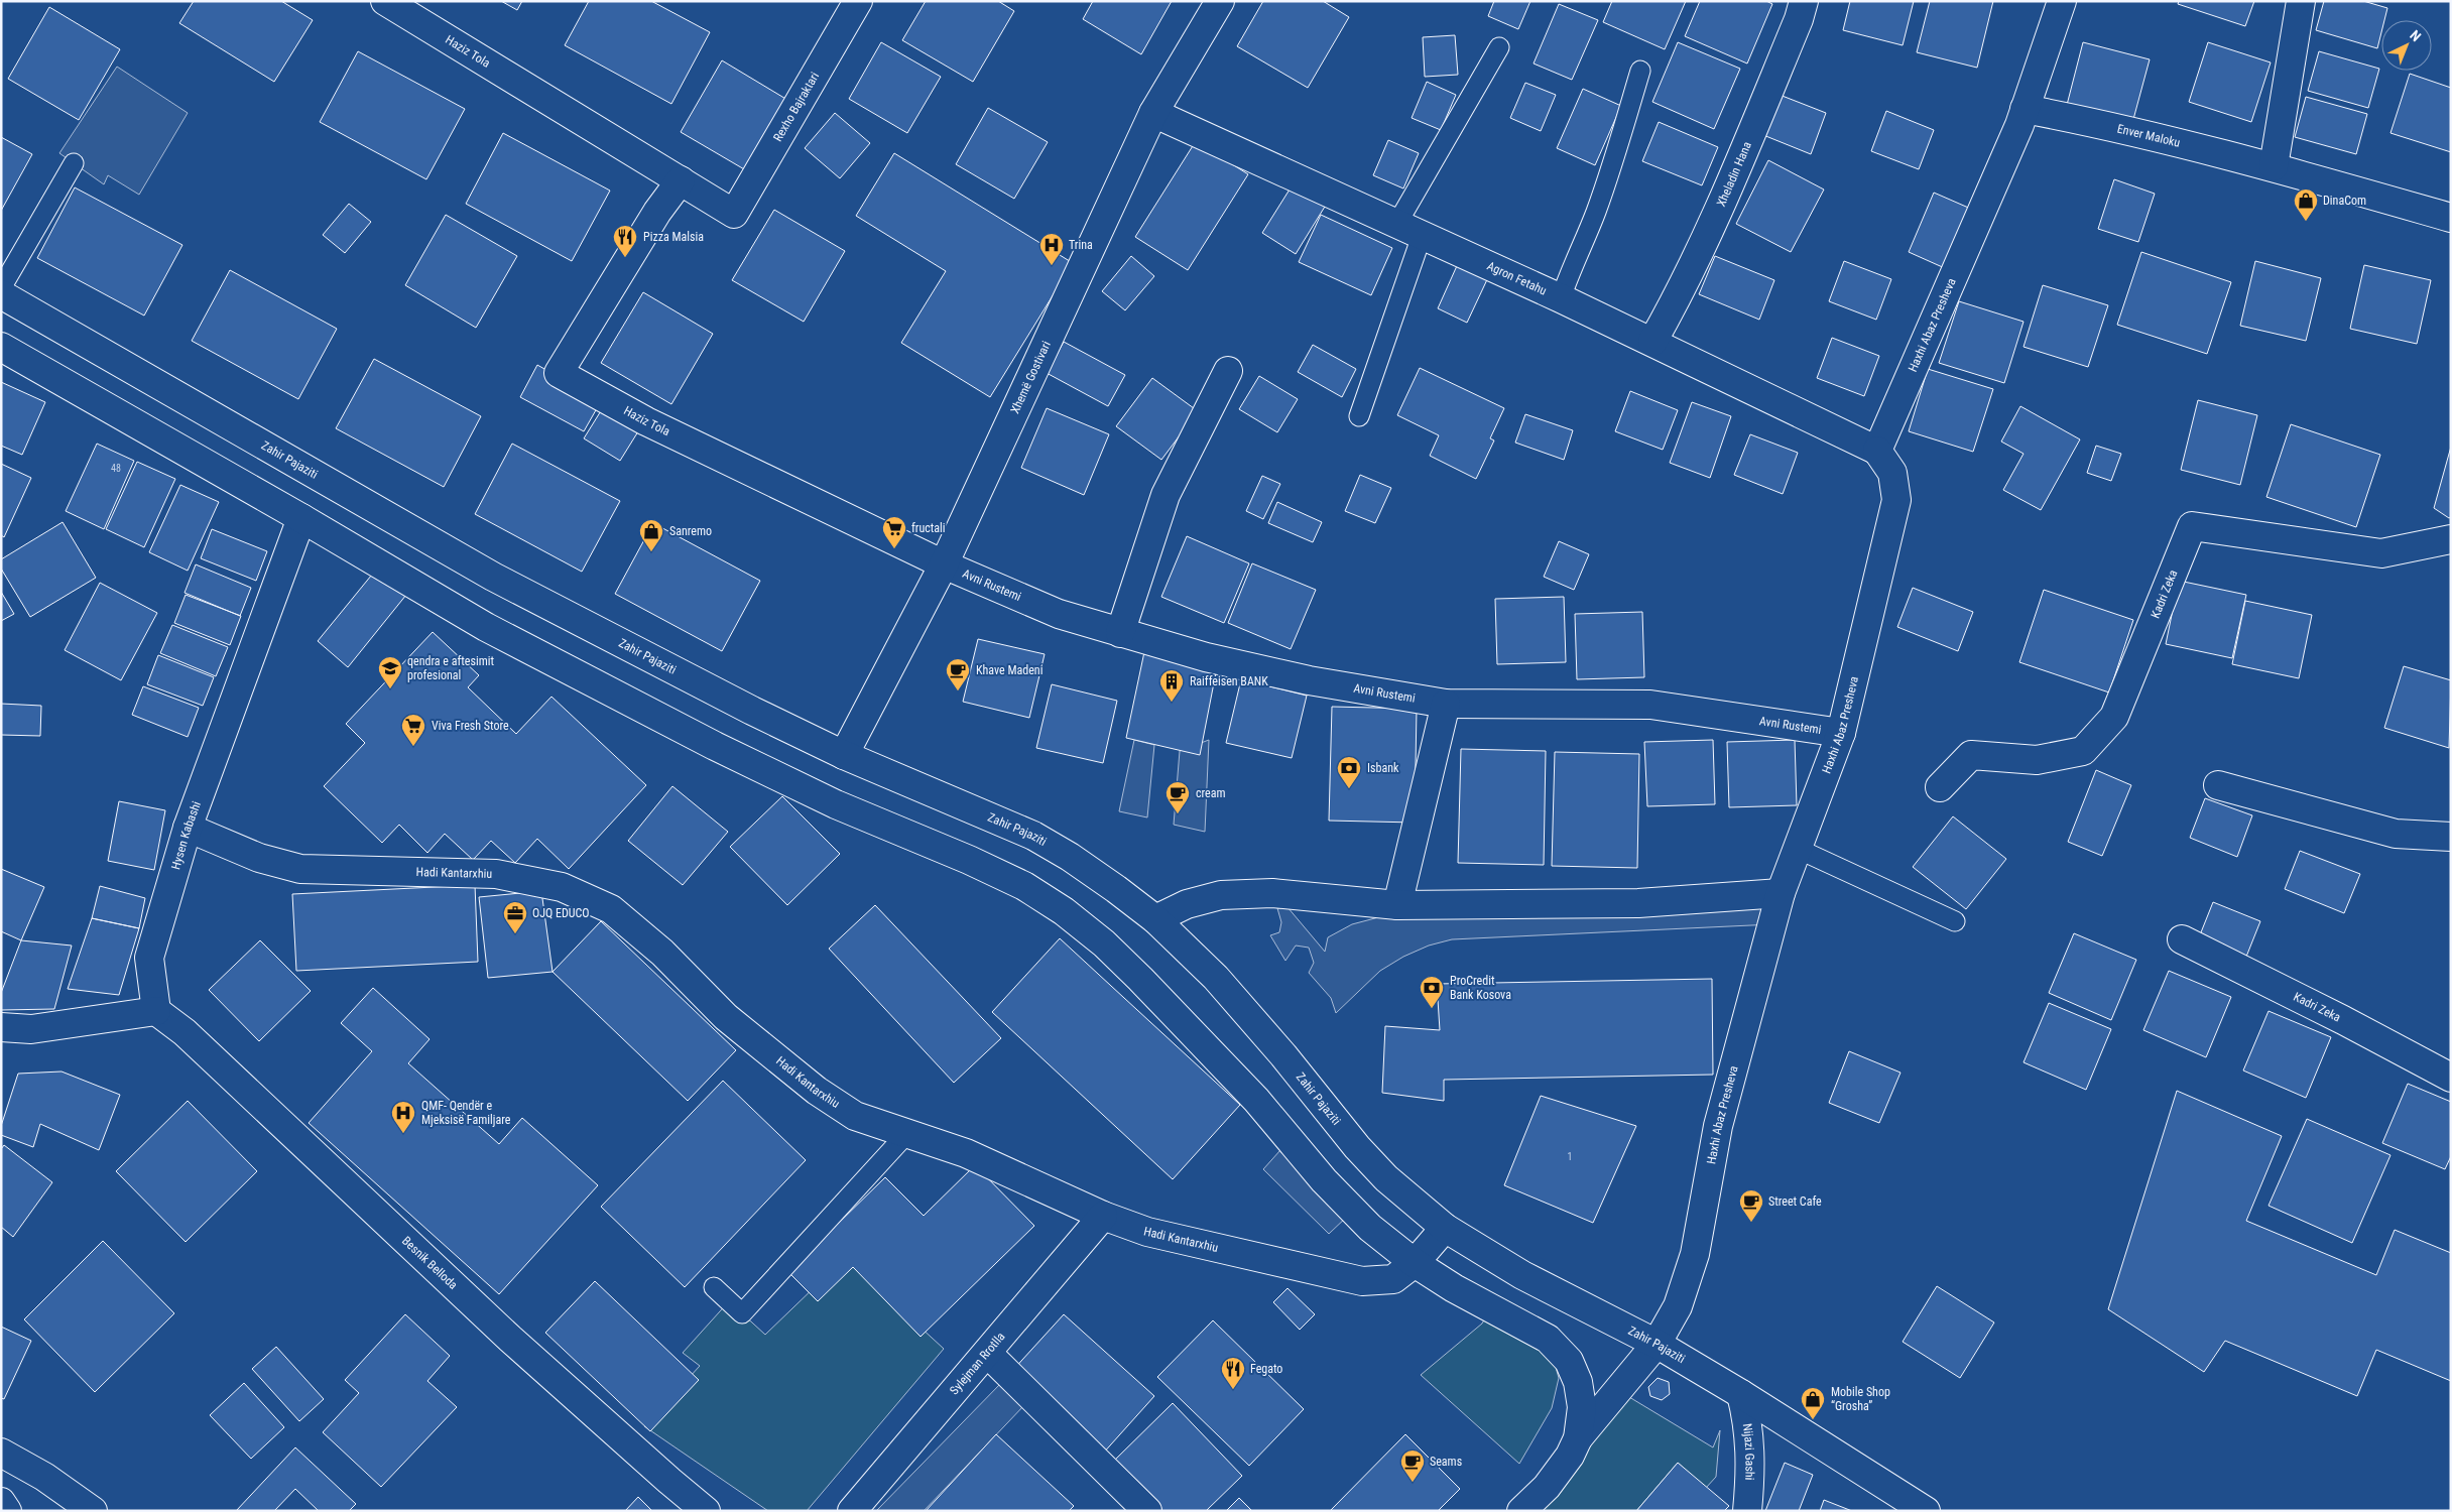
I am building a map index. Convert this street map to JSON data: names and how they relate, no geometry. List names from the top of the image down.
{
  "streets": {
    "street": [
      "Haziz Tola",
      "Rexho Bajraktari",
      "Enver Maloku",
      "Xheladin Hana",
      "Agron Fetahu",
      "Haxhi Abaz Presheva",
      "Xhemë Gostivari",
      "Zahir Pajaziti",
      "Avni Rustemi",
      "Kadri Zeka",
      "Hysen Kabashi",
      "Hadi Kantarxhiu",
      "Besnik Belloda",
      "Sylejman Rrotlla",
      "Nijazi Gashi"
    ]
  },
  "crossings": [
    ["Haziz Tola", "Rexho Bajraktari"],
    ["Haziz Tola", "Xhemë Gostivari"],
    ["Haziz Tola", "Avni Rustemi"],
    ["Enver Maloku", "Haxhi Abaz Presheva"],
    ["Xheladin Hana", "Agron Fetahu"],
    ["Agron Fetahu", "Haxhi Abaz Presheva"],
    ["Agron Fetahu", "Xhemë Gostivari"],
    ["Haxhi Abaz Presheva", "Zahir Pajaziti"],
    ["Haxhi Abaz Presheva", "Avni Rustemi"],
    ["Xhemë Gostivari", "Zahir Pajaziti"],
    ["Xhemë Gostivari", "Avni Rustemi"],
    ["Zahir Pajaziti", "Hadi Kantarxhiu"],
    ["Zahir Pajaziti", "Nijazi Gashi"],
    ["Hysen Kabashi", "Hadi Kantarxhiu"],
    ["Hysen Kabashi", "Besnik Belloda"],
    ["Hadi Kantarxhiu", "Sylejman Rrotlla"]
  ],
  "places": {
    "shop": ["DinaCom", "Sanremo", "Mobile Shop “Grosha”"],
    "restaurant": ["Pizza Malsia", "Fegato"],
    "hospital": ["Trina", "QMF- Qendër e Mjeksisë Familjare"],
    "supermarket": ["fructali", "Viva Fresh Store"],
    "school or university": ["qendra e aftesimit profesional"],
    "cafe": [
      "Khave Madeni",
      "cream",
      "Street Cafe",
      "Seams"
    ],
    "building": ["Raiffeisen BANK"],
    "bank": ["Isbank", "ProCredit Bank Kosova"],
    "office": ["OJQ EDUCO"]
  },
  "house_numbers": ["48", "1"],
  "north": "top right"
}
